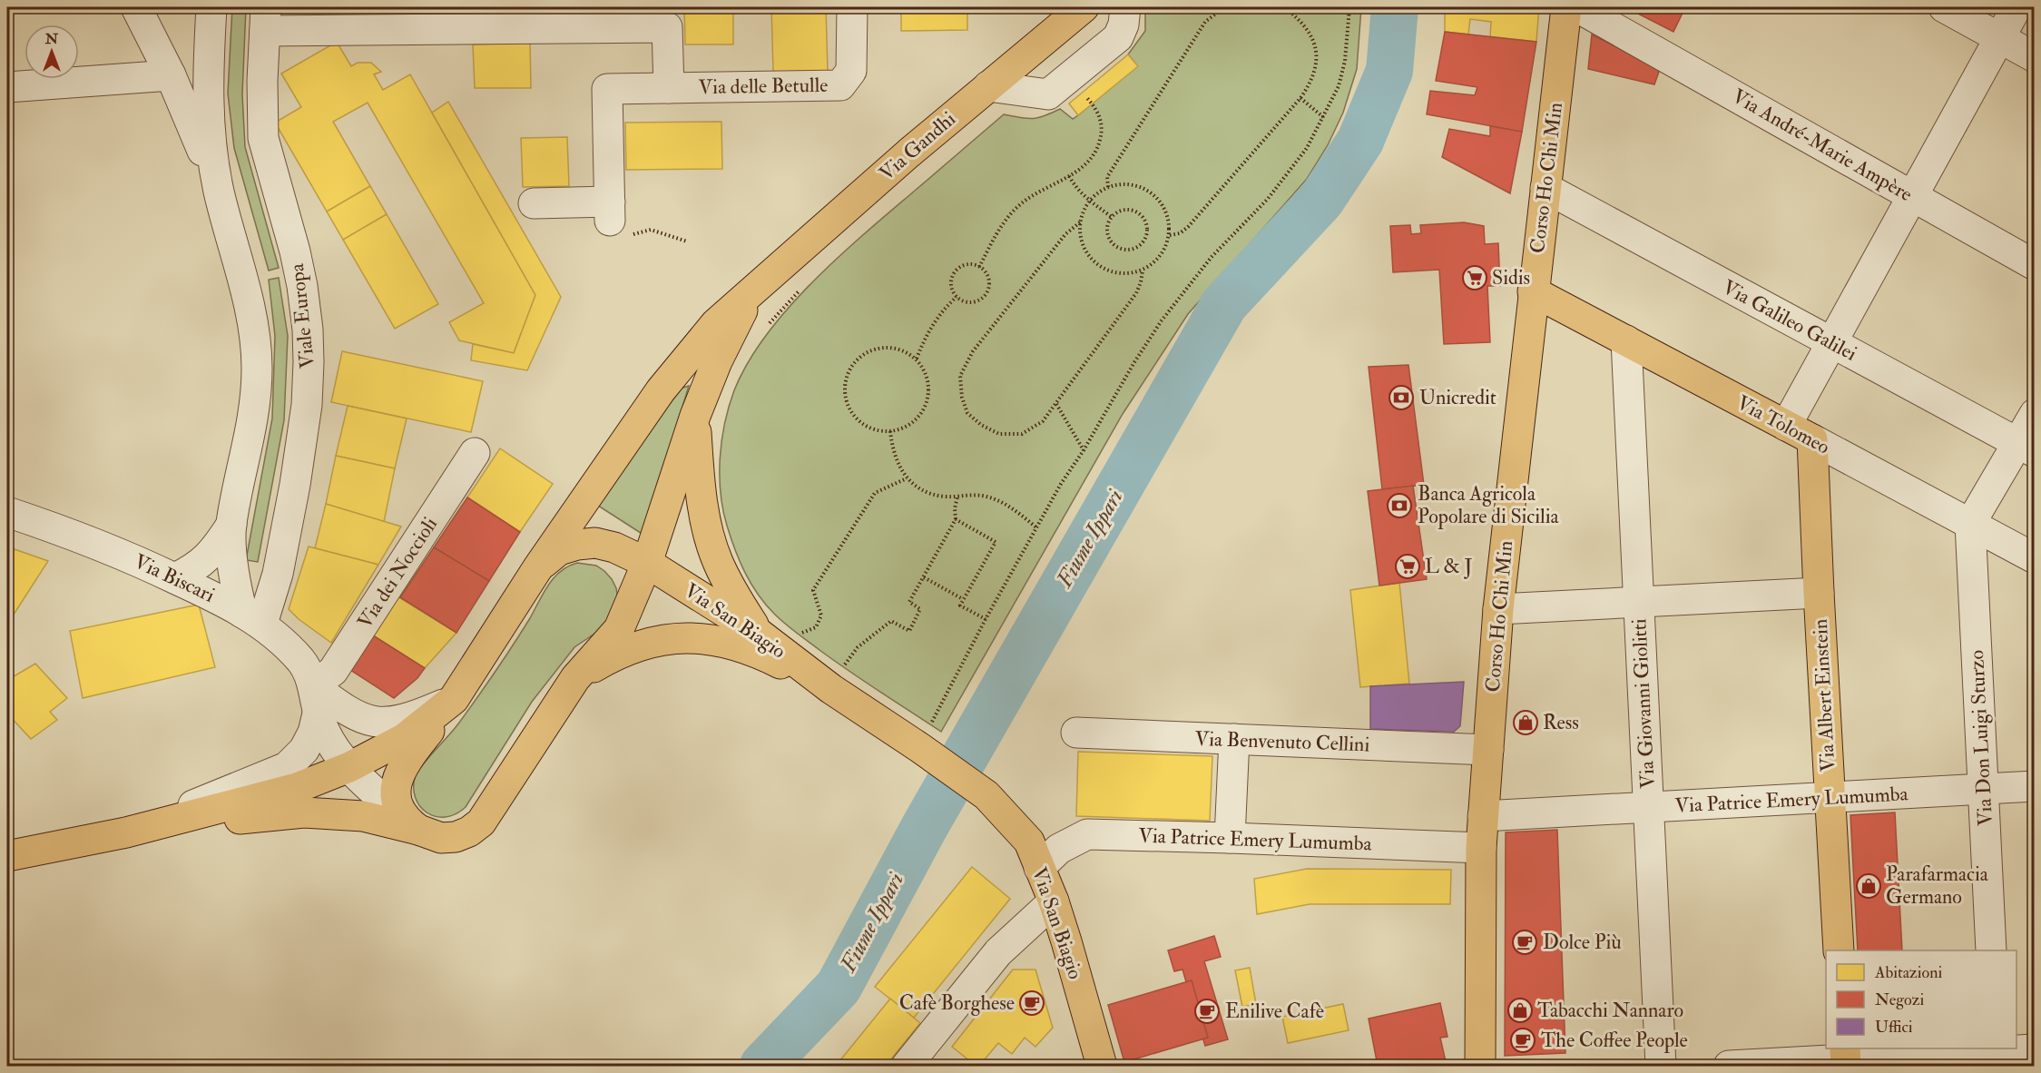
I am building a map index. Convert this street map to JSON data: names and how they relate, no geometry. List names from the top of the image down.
{
  "streets": {
    "main road": [
      "Via Gandhi",
      "Corso Ho Chi Min",
      "Via Tolomeo",
      "Via San Biagio",
      "Via Albert Einstein"
    ],
    "street": [
      "Via delle Betulle",
      "Via André-Marie Ampère",
      "Viale Europa",
      "Via Galileo Galilei",
      "Via dei Noccioli",
      "Via Biscari",
      "Via Giovanni Giolitti",
      "Via Don Luigi Sturzo",
      "Via Benvenuto Cellini",
      "Via Patrice Emery Lumumba"
    ]
  },
  "crossings": [
    ["Via delle Betulle", "Viale Europa"],
    ["Via Gandhi", "Via San Biagio"],
    ["Corso Ho Chi Min", "Via Galileo Galilei"],
    ["Corso Ho Chi Min", "Via Tolomeo"],
    ["Corso Ho Chi Min", "Via Benvenuto Cellini"],
    ["Corso Ho Chi Min", "Via Patrice Emery Lumumba"],
    ["Viale Europa", "Via Biscari"],
    ["Via Tolomeo", "Via Albert Einstein"],
    ["Via Tolomeo", "Via Giovanni Giolitti"],
    ["Via Tolomeo", "Via Don Luigi Sturzo"],
    ["Via dei Noccioli", "Via Biscari"],
    ["Via San Biagio", "Via Patrice Emery Lumumba"],
    ["Via Albert Einstein", "Via Patrice Emery Lumumba"],
    ["Via Giovanni Giolitti", "Via Patrice Emery Lumumba"],
    ["Via Don Luigi Sturzo", "Via Patrice Emery Lumumba"]
  ],
  "water": ["Fiume Ippari"],
  "places": {
    "supermarket": ["Sidis", "L & J"],
    "bank": ["Unicredit", "Banca Agricola Popolare di Sicilia"],
    "shop": ["Ress", "Parafarmacia Germano", "Tabacchi Nannaro"],
    "cafe": [
      "Dolce Più",
      "Cafè Borghese",
      "Enilive Cafè",
      "The Coffee People"
    ]
  },
  "legend": ["Abitazioni", "Negozi", "Uffici"],
  "north": "top"
}
